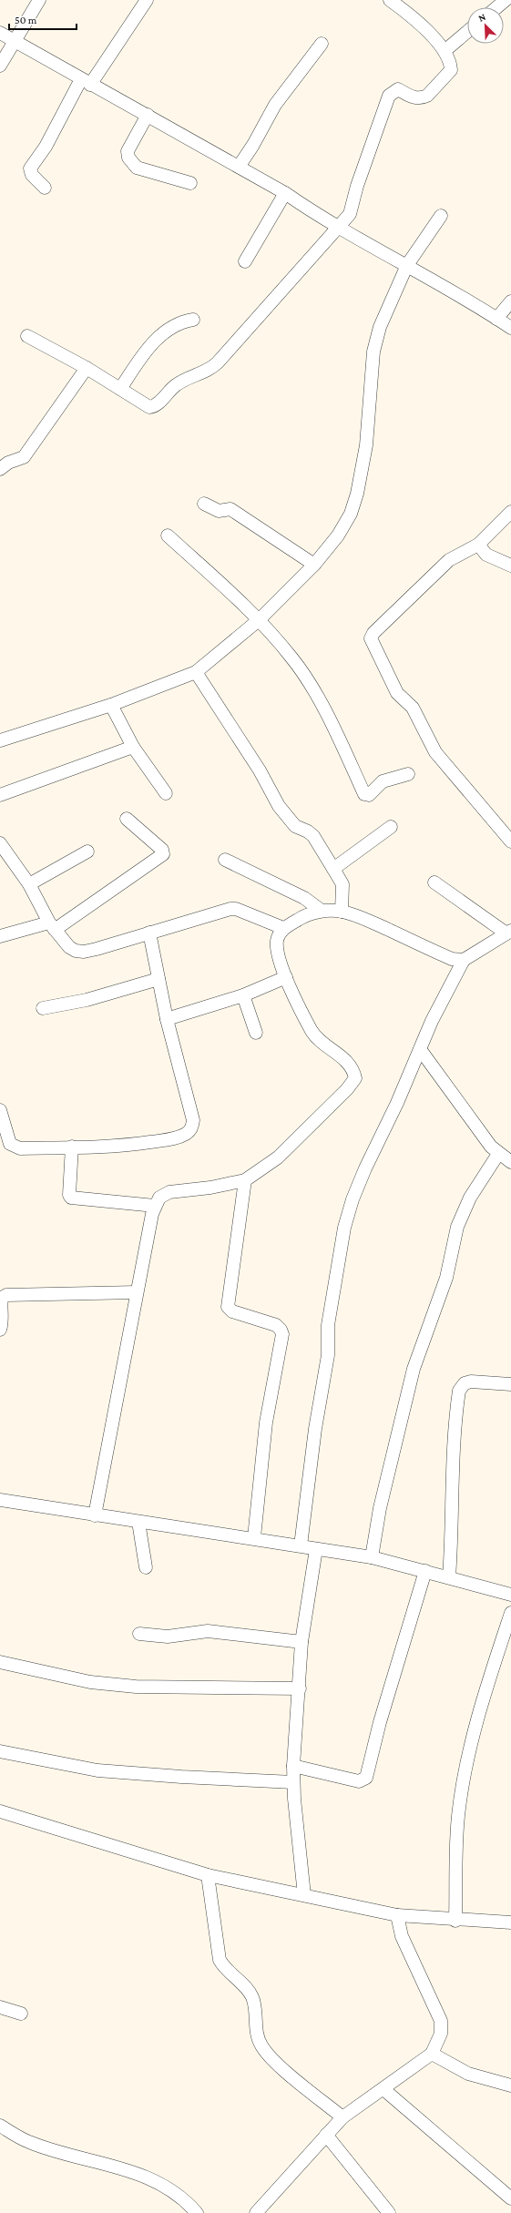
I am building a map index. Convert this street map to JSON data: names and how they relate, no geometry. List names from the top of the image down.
{
  "scale_bar": "50 m",
  "north": "top left"
}
